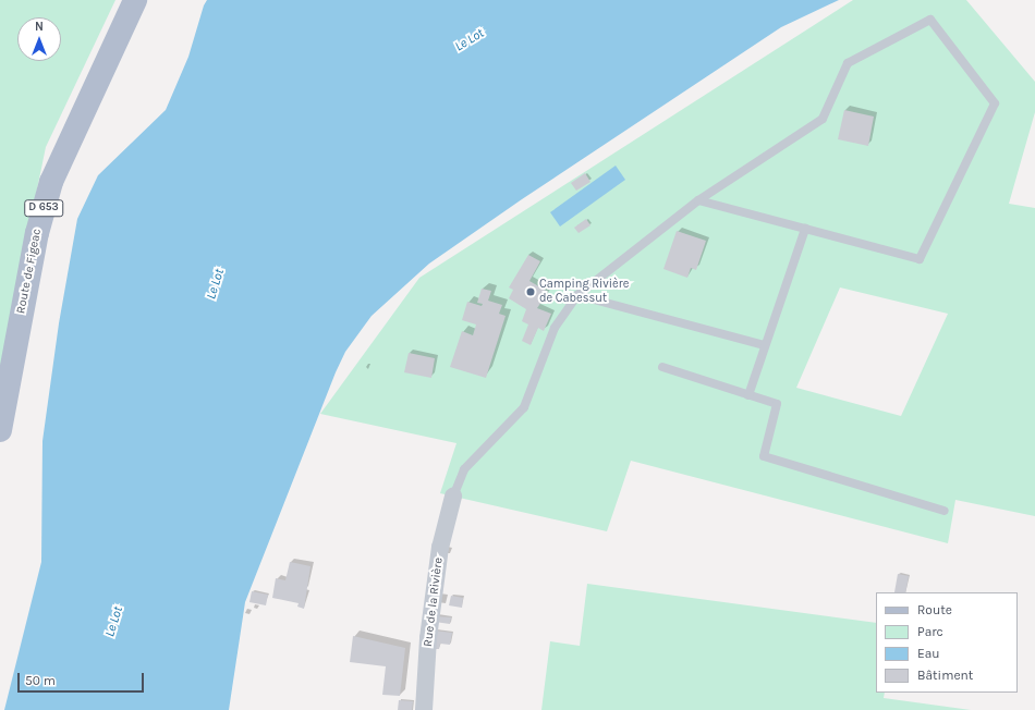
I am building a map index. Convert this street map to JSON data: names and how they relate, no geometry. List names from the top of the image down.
{
  "streets": {
    "main road": ["D 653", "Route de Figeac"],
    "street": ["Rue de la Rivière"]
  },
  "water": ["Le Lot"],
  "places": ["Camping Rivière de Cabessut"],
  "legend": [
    "Route",
    "Parc",
    "Eau",
    "Bâtiment"
  ],
  "scale_bar": "50 m",
  "north": "top"
}
